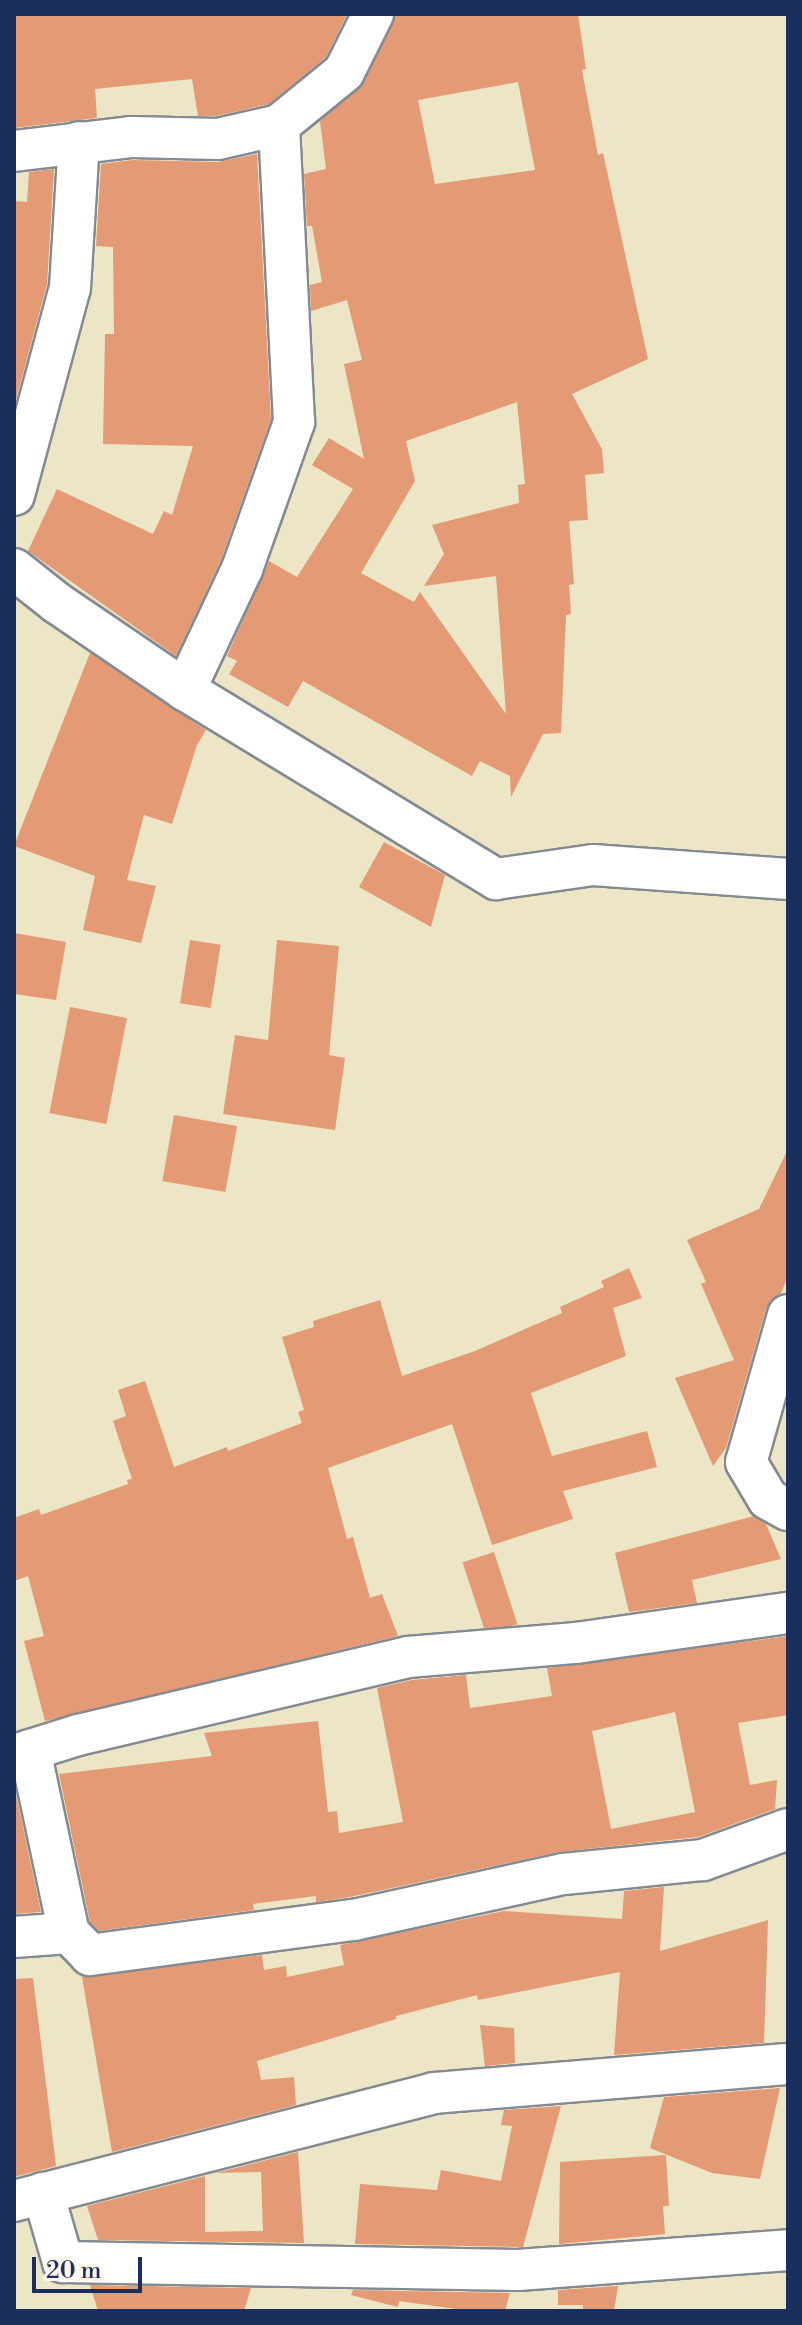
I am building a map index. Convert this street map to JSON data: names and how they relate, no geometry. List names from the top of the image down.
{
  "scale_bar": "20 m"
}
